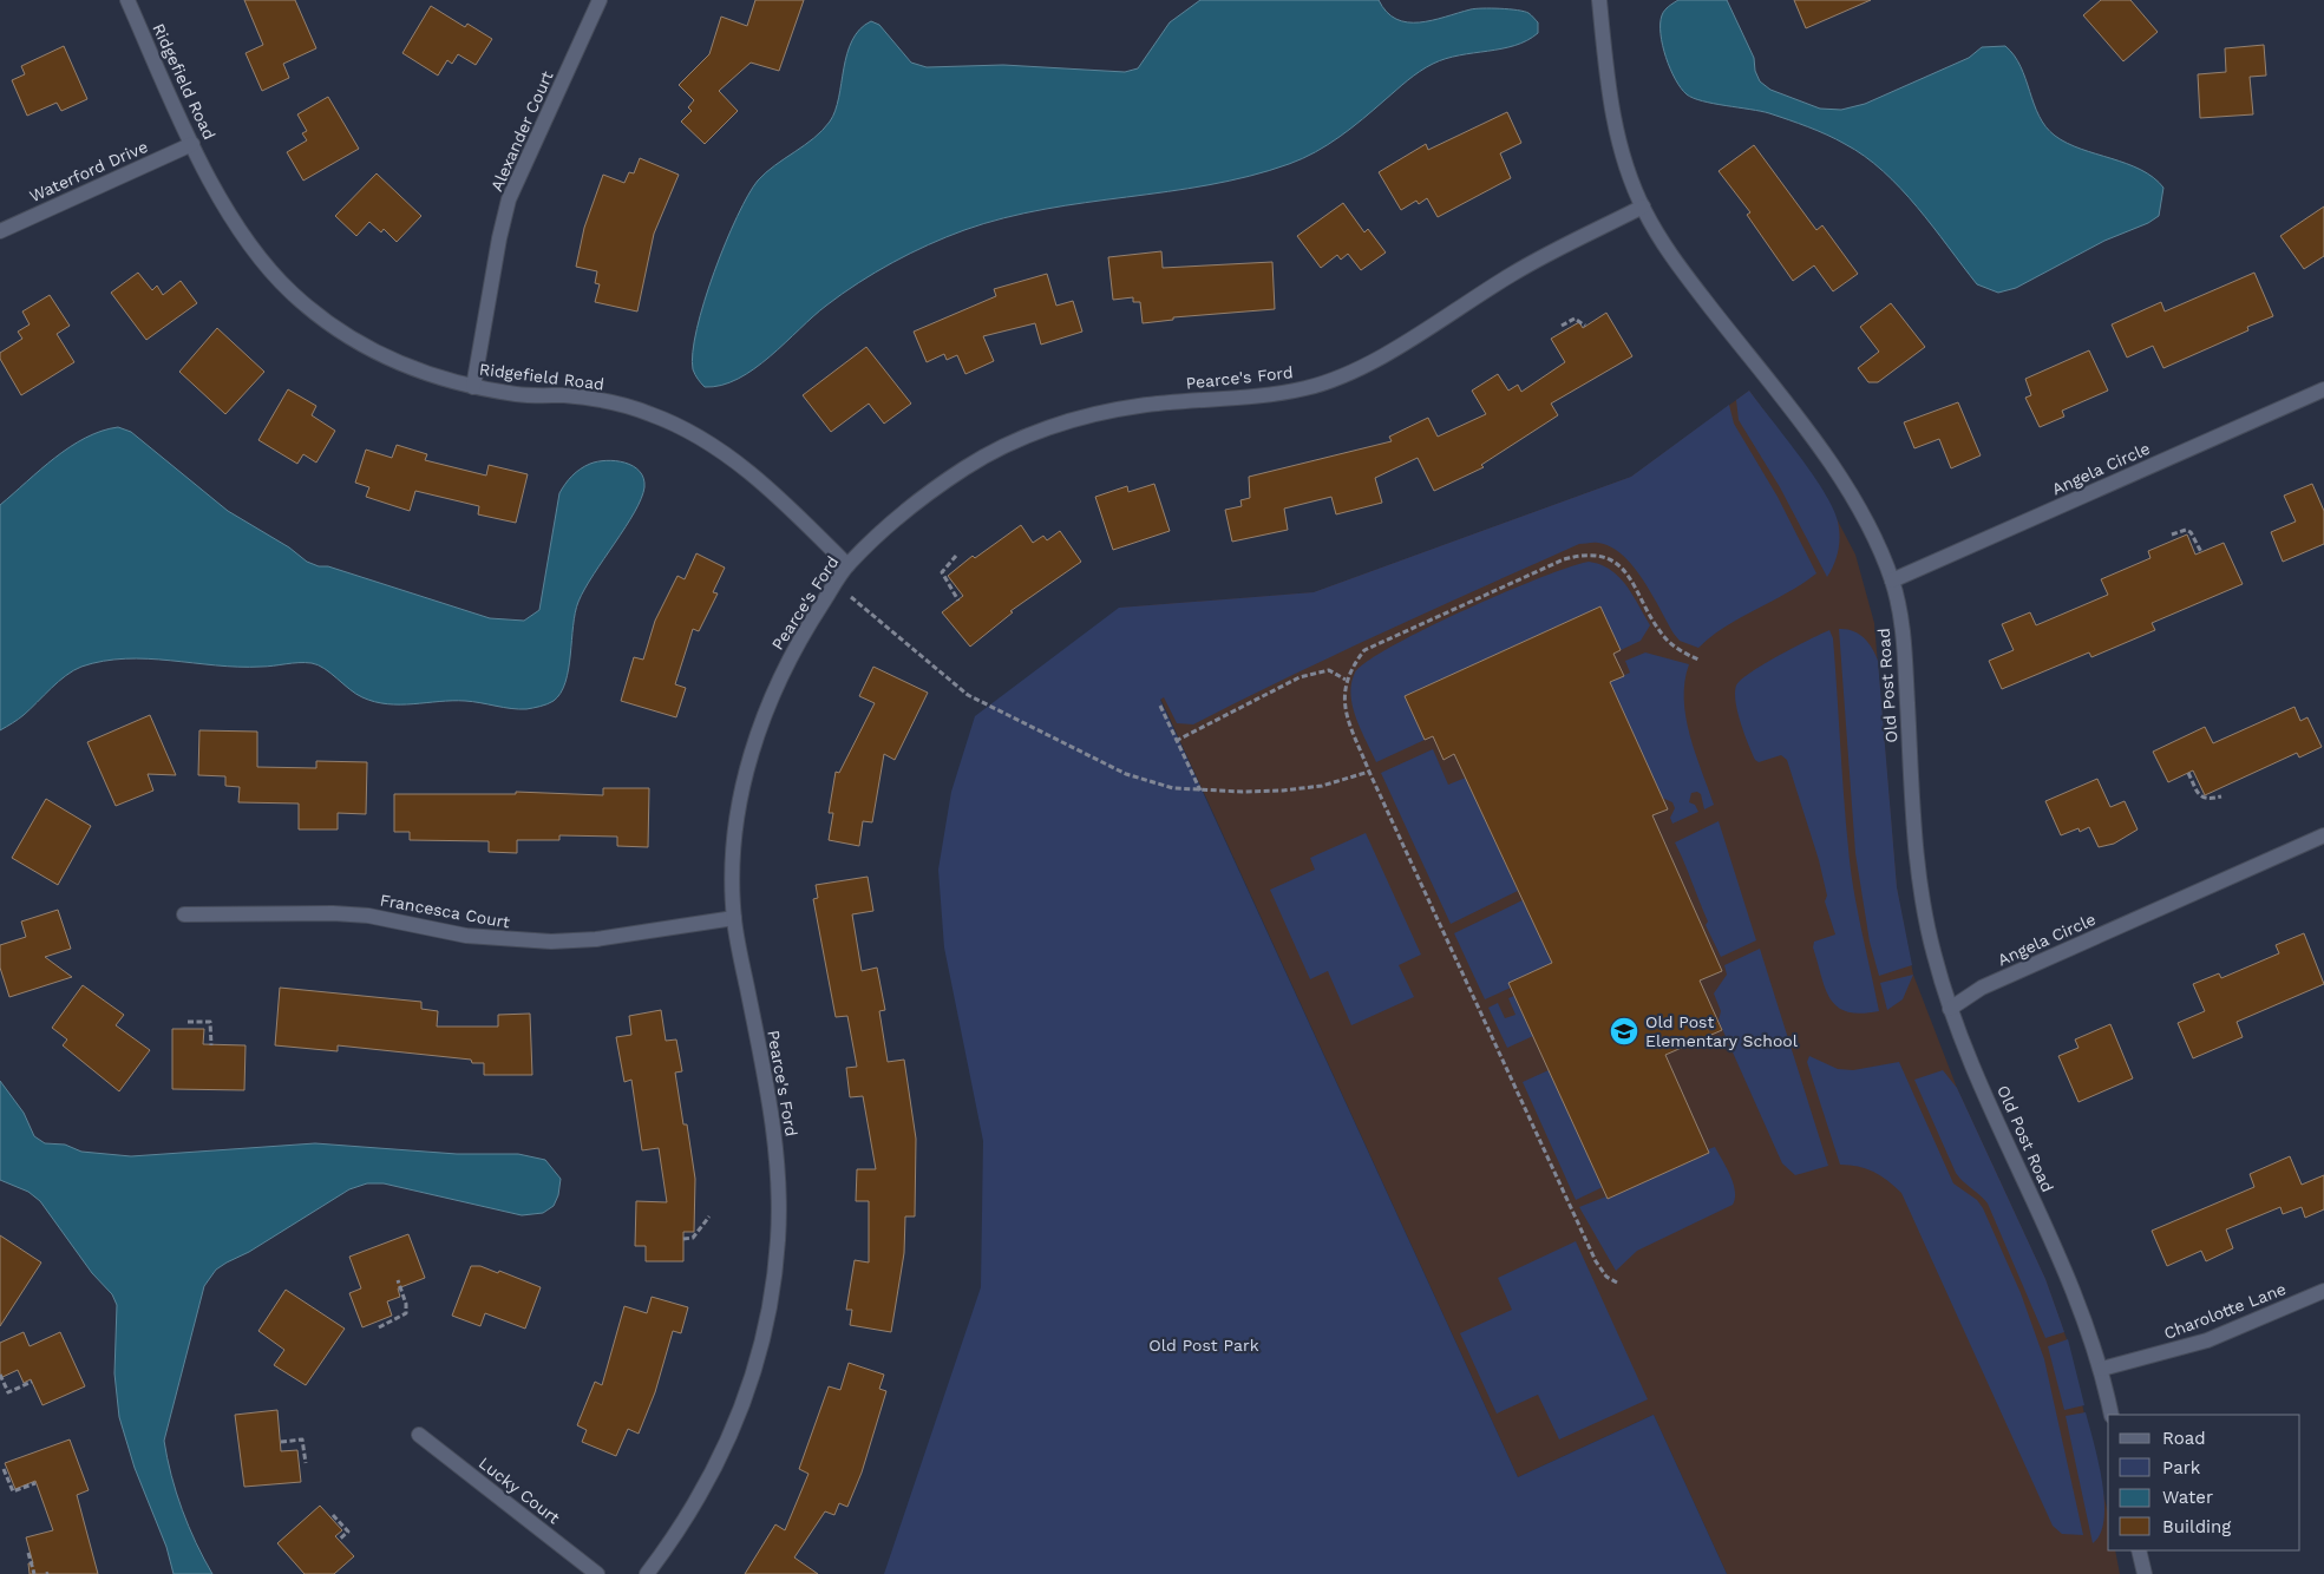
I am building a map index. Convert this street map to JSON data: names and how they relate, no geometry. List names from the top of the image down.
{
  "streets": {
    "street": [
      "Ridgefield Road",
      "Alexander Court",
      "Waterford Drive",
      "Pearce's Ford",
      "Angela Circle",
      "Old Post Road",
      "Francesca Court",
      "Charolotte Lane",
      "Lucky Court"
    ]
  },
  "crossings": [
    ["Ridgefield Road", "Alexander Court"],
    ["Ridgefield Road", "Waterford Drive"],
    ["Ridgefield Road", "Pearce's Ford"],
    ["Pearce's Ford", "Old Post Road"],
    ["Pearce's Ford", "Francesca Court"],
    ["Angela Circle", "Old Post Road"],
    ["Old Post Road", "Charolotte Lane"]
  ],
  "parks": ["Old Post Park"],
  "places": {
    "school or university": ["Old Post Elementary School"]
  },
  "legend": [
    "Road",
    "Park",
    "Water",
    "Building"
  ]
}
